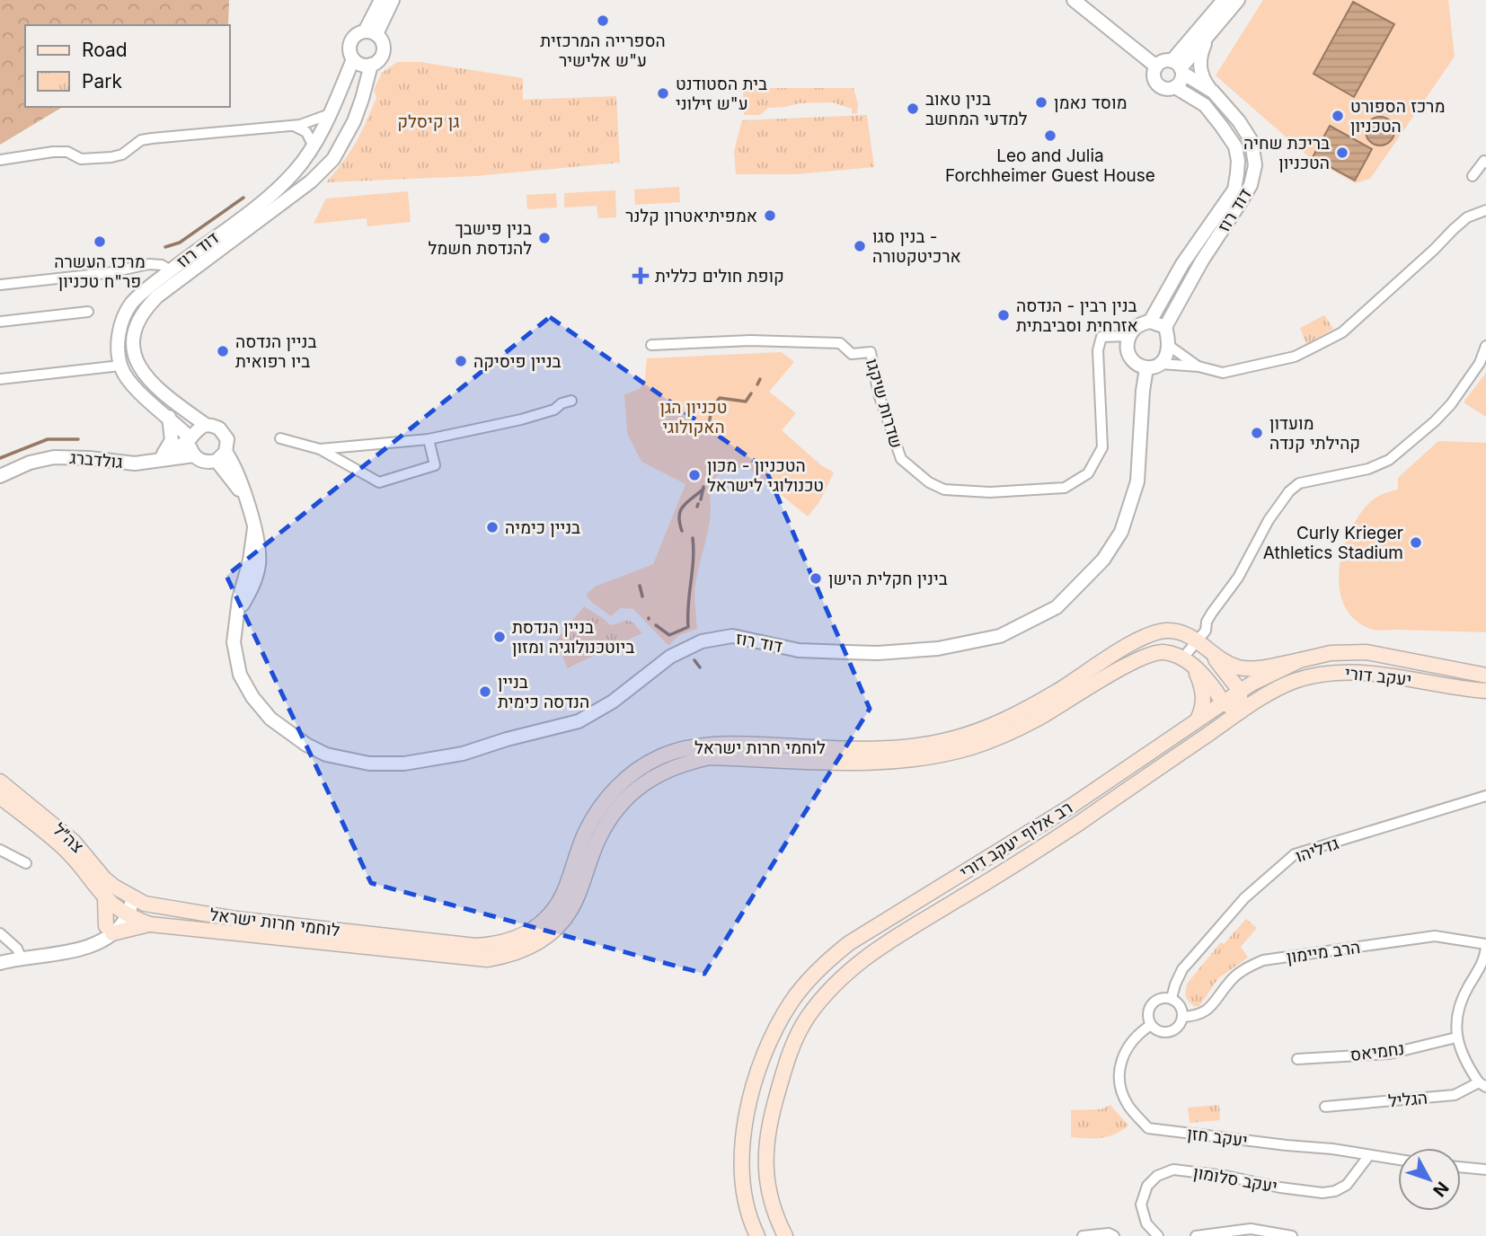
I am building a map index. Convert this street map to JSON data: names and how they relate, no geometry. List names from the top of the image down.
{
  "streets": {
    "main road": [
      "יעקב דורי",
      "לוחמי חרות ישראל",
      "צה״ל",
      "רב אלוף יעקב דורי"
    ],
    "street": [
      "דוד רוז",
      "שדרות שיקגו",
      "גולדברג",
      "גדליהו",
      "הרב מיימון",
      "נחמיאס",
      "הגליל",
      "יעקב חזן",
      "יעקב סלומון"
    ]
  },
  "crossings": [
    ["דוד רוז", "שדרות שיקגו"],
    ["דוד רוז", "גולדברג"],
    ["יעקב דורי", "רב אלוף יעקב דורי"],
    ["לוחמי חרות ישראל", "צה״ל"],
    ["לוחמי חרות ישראל", "רב אלוף יעקב דורי"],
    ["גדליהו", "הרב מיימון"],
    ["גדליהו", "יעקב חזן"],
    ["הרב מיימון", "יעקב חזן"],
    ["יעקב חזן", "יעקב סלומון"]
  ],
  "parks": ["גן קיסלק", "טכניון הגן האקולוגי"],
  "places": {
    "other": [
      "הספרייה המרכזית ע\"ש אלישיר",
      "בית הסטודנט ע\"ש זילוני",
      "מוסד נאמן",
      "בנין טאוב למדעי המחשב",
      "מרכז הספורט הטכניון",
      "Leo and Julia Forchheimer Guest House",
      "בריכת שחיה הטכניון",
      "אמפיתיאטרון קלנר",
      "בנין פישבך להנדסת חשמל",
      "מרכז העשרה פר\"ח טכניון",
      "בנין סגו - ארכיטקטורה",
      "בנין רבין - הנדסה אזרחית וסביבתית",
      "בניין הנדסה ביו רפואית",
      "בניין פיסיקה",
      "מועדון קהילתי קנדה",
      "הטכניון - מכון טכנולוגי לישראל",
      "בניין כימיה",
      "Curly Krieger Athletics Stadium",
      "בינין חקלית הישן",
      "בניין הנדסת ביוטכנולוגיה ומזון",
      "בניין הנדסה כימית"
    ],
    "health": ["קופת חולים כללית"]
  },
  "legend": ["Road", "Park"],
  "north": "bottom right"
}
